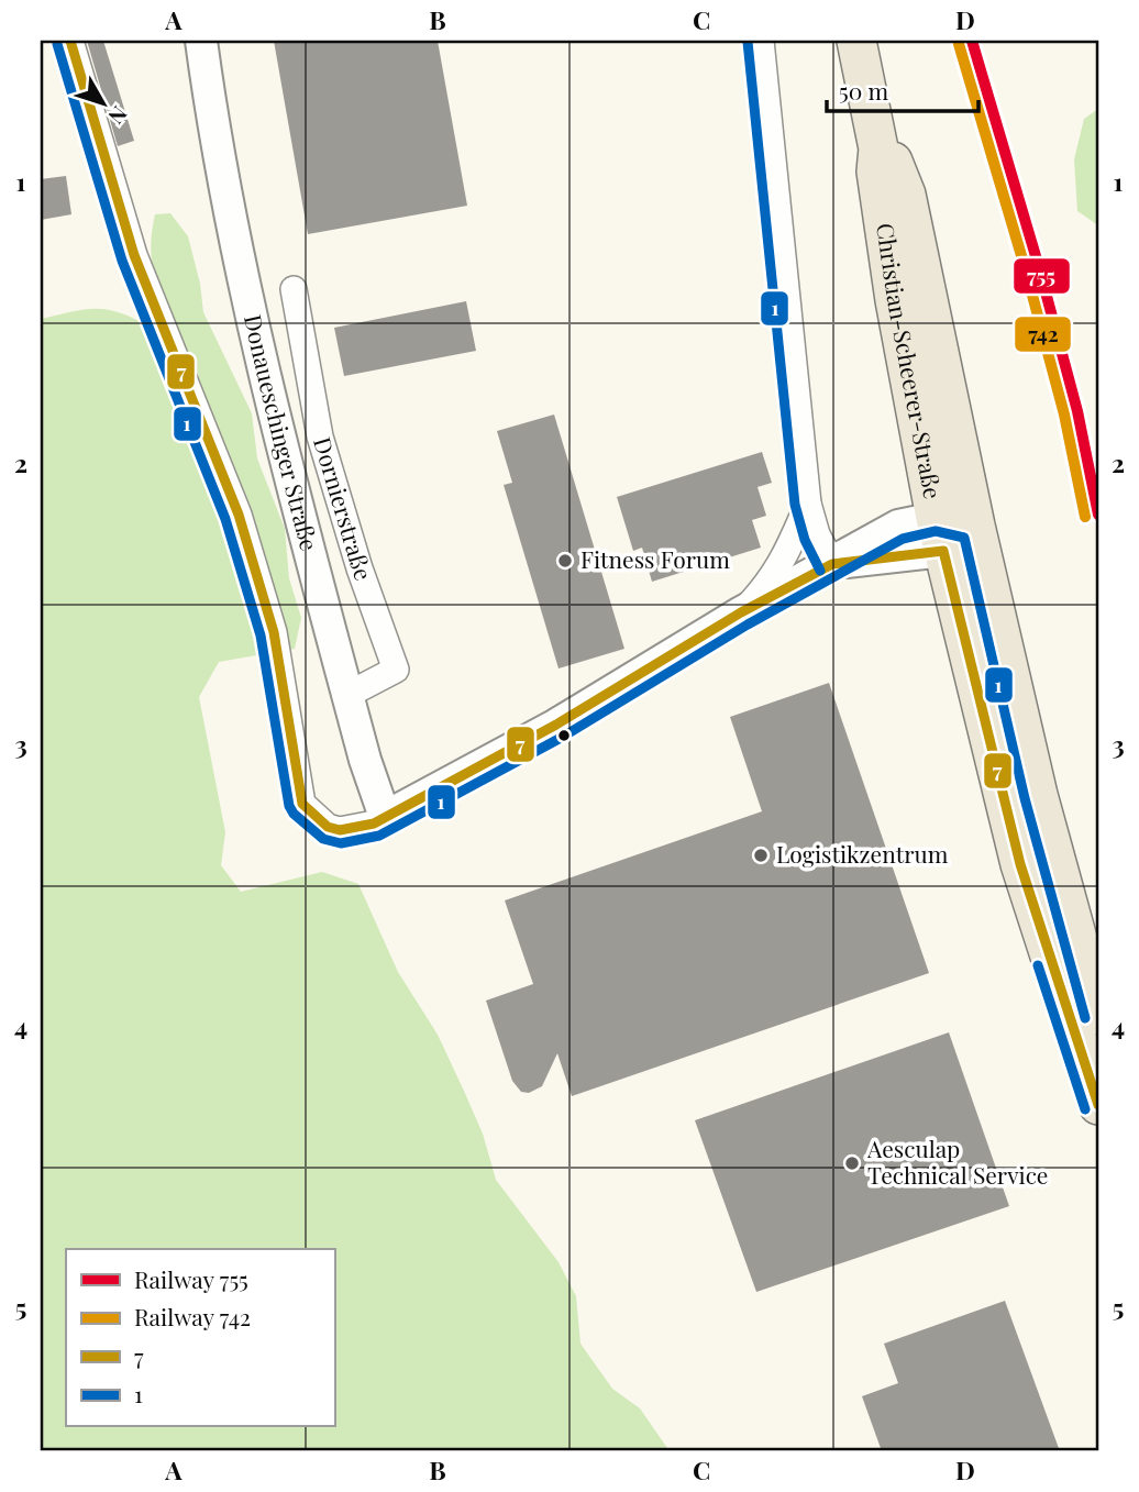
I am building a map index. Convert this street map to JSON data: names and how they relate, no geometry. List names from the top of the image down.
{
  "streets": {
    "main road": ["Christian-Scheerer-Straße"],
    "street": ["Donaueschinger Straße", "Dornierstraße"]
  },
  "crossings": [
    ["Donaueschinger Straße", "Dornierstraße"]
  ],
  "places": ["Fitness Forum", "Logistikzentrum", "Aesculap Technical Service"],
  "lines": [
    "rail line 755",
    "transit line 7",
    "transit line 1",
    "rail line 742"
  ],
  "legend": [
    "Railway 755",
    "Railway 742",
    "7",
    "1"
  ],
  "scale_bar": "50 m",
  "north": "bottom right",
  "grid": {
    "columns": [
      "A",
      "B",
      "C",
      "D"
    ],
    "rows": [
      "1",
      "2",
      "3",
      "4",
      "5"
    ]
  }
}
